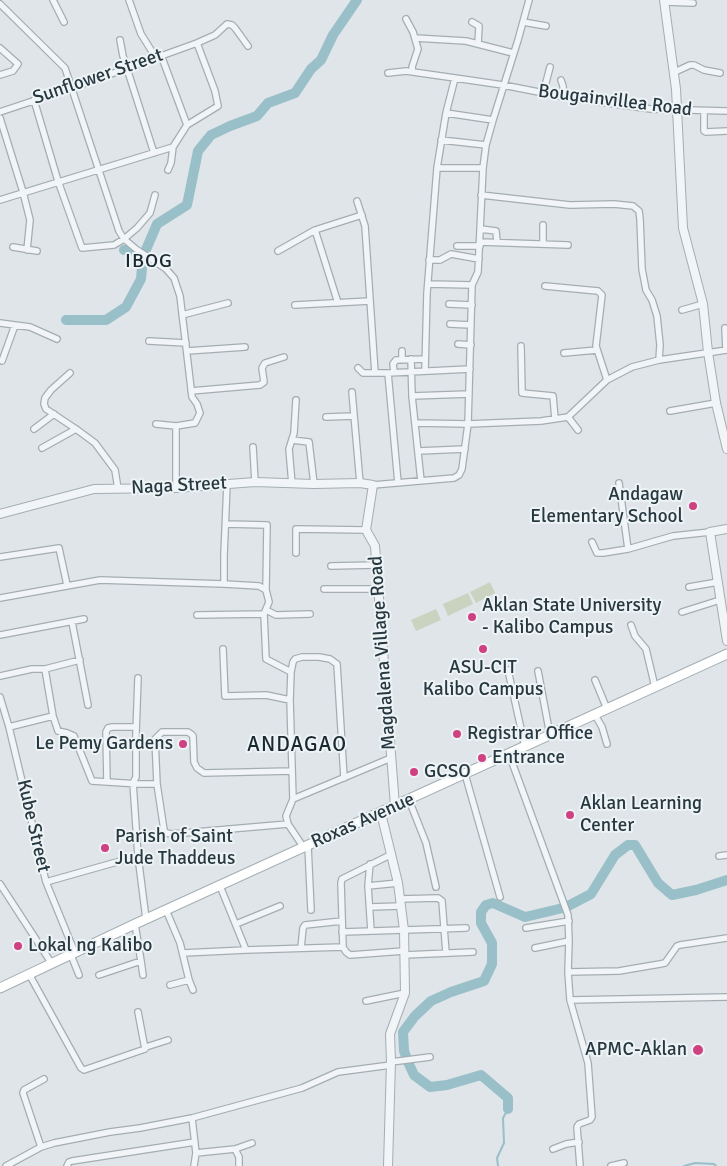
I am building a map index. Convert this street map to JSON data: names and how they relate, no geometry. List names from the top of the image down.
{
  "streets": {
    "main road": ["Roxas Avenue"],
    "street": [
      "Sunflower Street",
      "Bougainvillea Road",
      "Naga Street",
      "Magdalena Village Road",
      "Kube Street"
    ]
  },
  "crossings": [
    ["Magdalena Village Road", "Roxas Avenue"],
    ["Roxas Avenue", "Kube Street"]
  ],
  "districts": ["IBOG", "ANDAGAO"],
  "places": [
    "Andagaw Elementary School",
    "Aklan State University - Kalibo Campus",
    "ASU-CIT Kalibo Campus",
    "Registrar Office",
    "Le Pemy Gardens",
    "Entrance",
    "GCSO",
    "Aklan Learning Center",
    "Parish of Saint Jude Thaddeus",
    "Lokal ng Kalibo",
    "APMC-Aklan"
  ]
}
